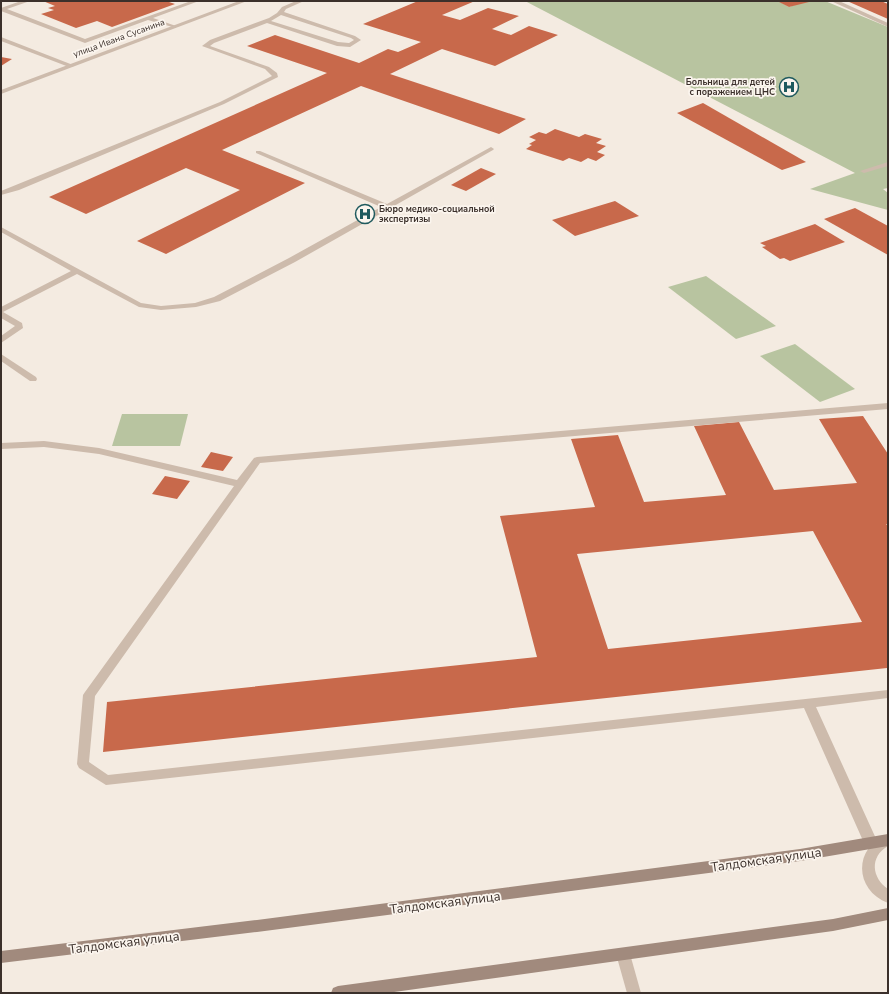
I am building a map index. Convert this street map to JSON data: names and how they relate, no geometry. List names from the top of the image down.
{
  "streets": {
    "main road": ["Талдомская улица"],
    "street": ["улица Ивана Сусанина"]
  },
  "places": {
    "hospital": ["Больница для детей с поражением ЦНС", "Бюро медико-социальной экспертизы"]
  }
}
